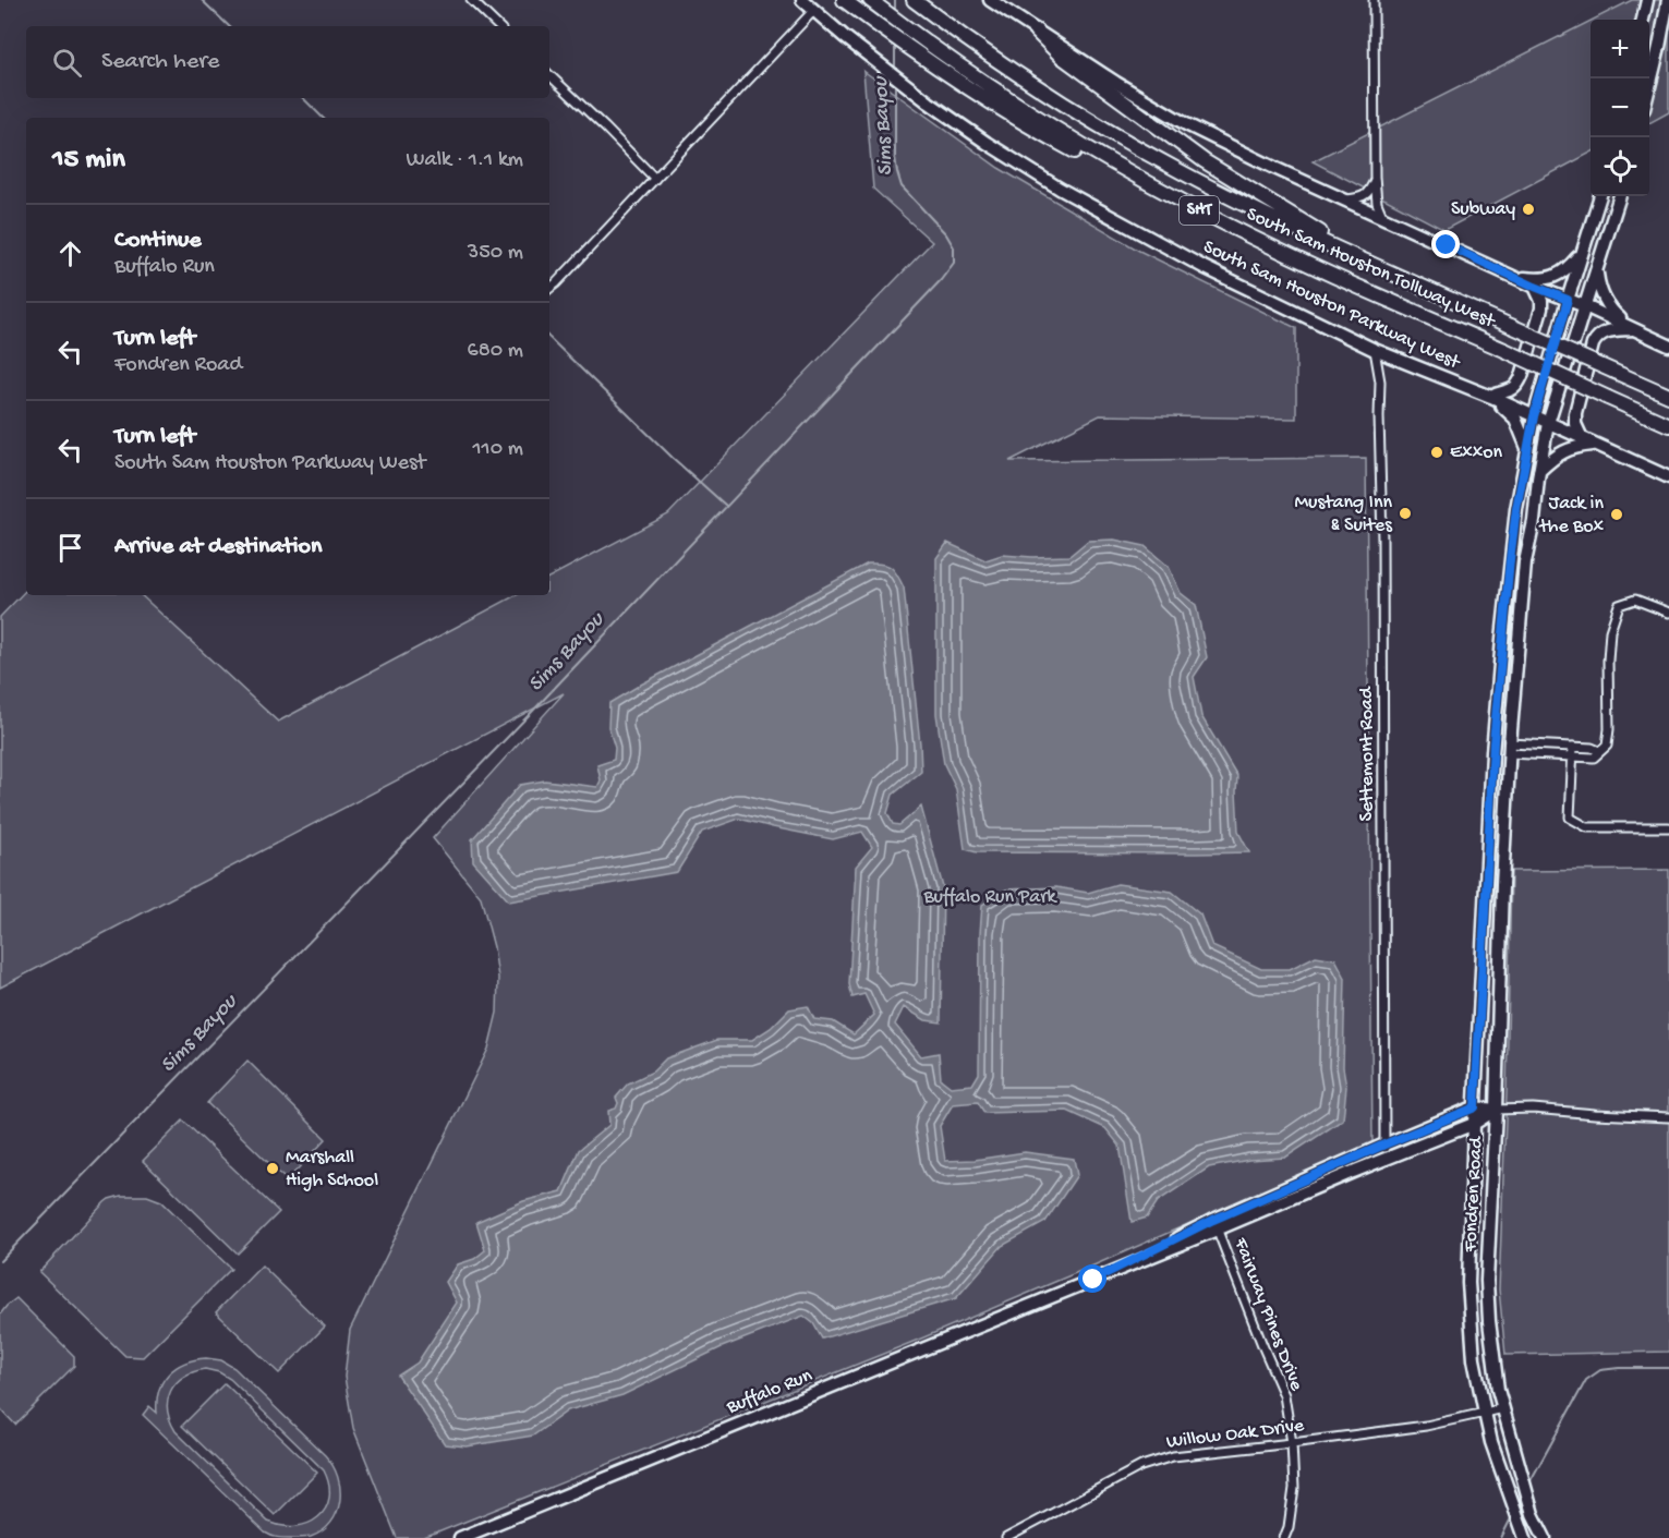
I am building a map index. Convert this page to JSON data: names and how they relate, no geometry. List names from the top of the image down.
{
  "streets": {
    "highway": ["SHT", "South Sam Houston Tollway West"],
    "main road": ["South Sam Houston Parkway West", "Fondren Road", "Buffalo Run"],
    "street": ["Settemont Road", "Fairway Pines Drive", "Willow Oak Drive"]
  },
  "crossings": [
    ["South Sam Houston Parkway West", "Settemont Road"],
    ["South Sam Houston Parkway West", "Fondren Road"],
    ["Settemont Road", "Buffalo Run"],
    ["Fondren Road", "Buffalo Run"],
    ["Fondren Road", "Willow Oak Drive"],
    ["Fairway Pines Drive", "Buffalo Run"],
    ["Fairway Pines Drive", "Willow Oak Drive"]
  ],
  "water": ["Sims Bayou"],
  "parks": ["Buffalo Run Park"],
  "places": [
    "Subway",
    "Exxon",
    "Mustang Inn & Suites",
    "Jack in the Box",
    "Marshall High School"
  ],
  "page": {
    "map_buttons": ["+", "−"],
    "search": "Search here",
    "heading": ["15 min", "Walk · 1.1 km"],
    "list": [
      ["Continue", "Buffalo Run", "350 m"],
      ["Turn left", "Fondren Road", "680 m"],
      ["Turn left", "South Sam Houston Parkway West", "110 m"],
      "Arrive at destination"
    ]
  }
}
